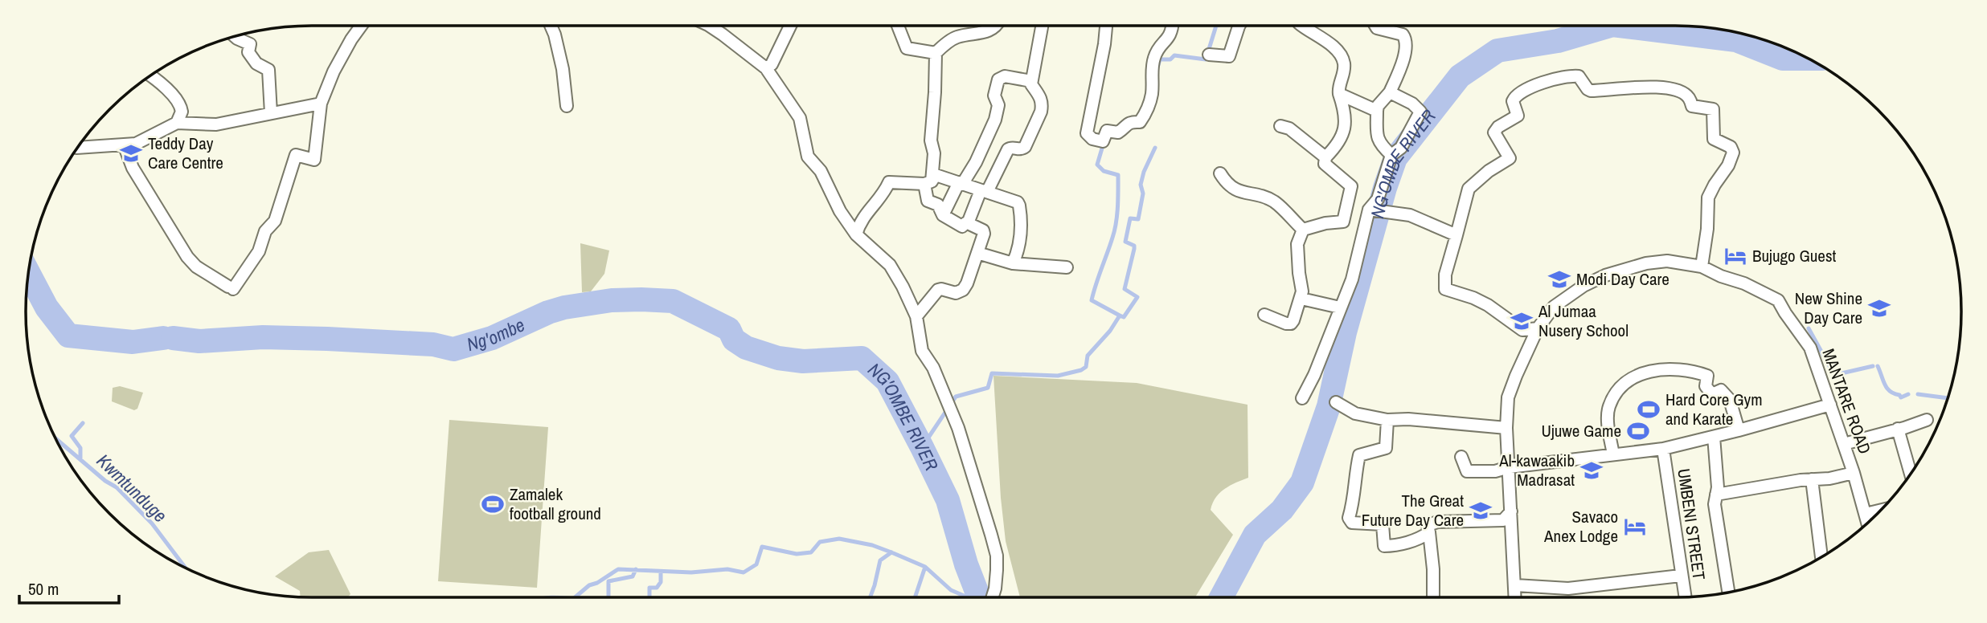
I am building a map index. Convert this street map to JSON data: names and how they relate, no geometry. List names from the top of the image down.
{
  "streets": {
    "street": ["MANTARE ROAD", "UMBENI STREET"]
  },
  "water": ["NG'OMBE RIVER", "Ng'ombe", "Kwmtunduge"],
  "places": {
    "school or university": [
      "Teddy Day Care Centre",
      "Modi Day Care",
      "New Shine Day Care",
      "Al Jumaa Nusery School",
      "Al-kawaakib Madrasat",
      "The Great Future Day Care"
    ],
    "hotel": ["Bujugo Guest", "Savaco Anex Lodge"],
    "sports": ["Hard Core Gym and Karate", "Ujuwe Game", "Zamalek football ground"]
  },
  "scale_bar": "50 m"
}
